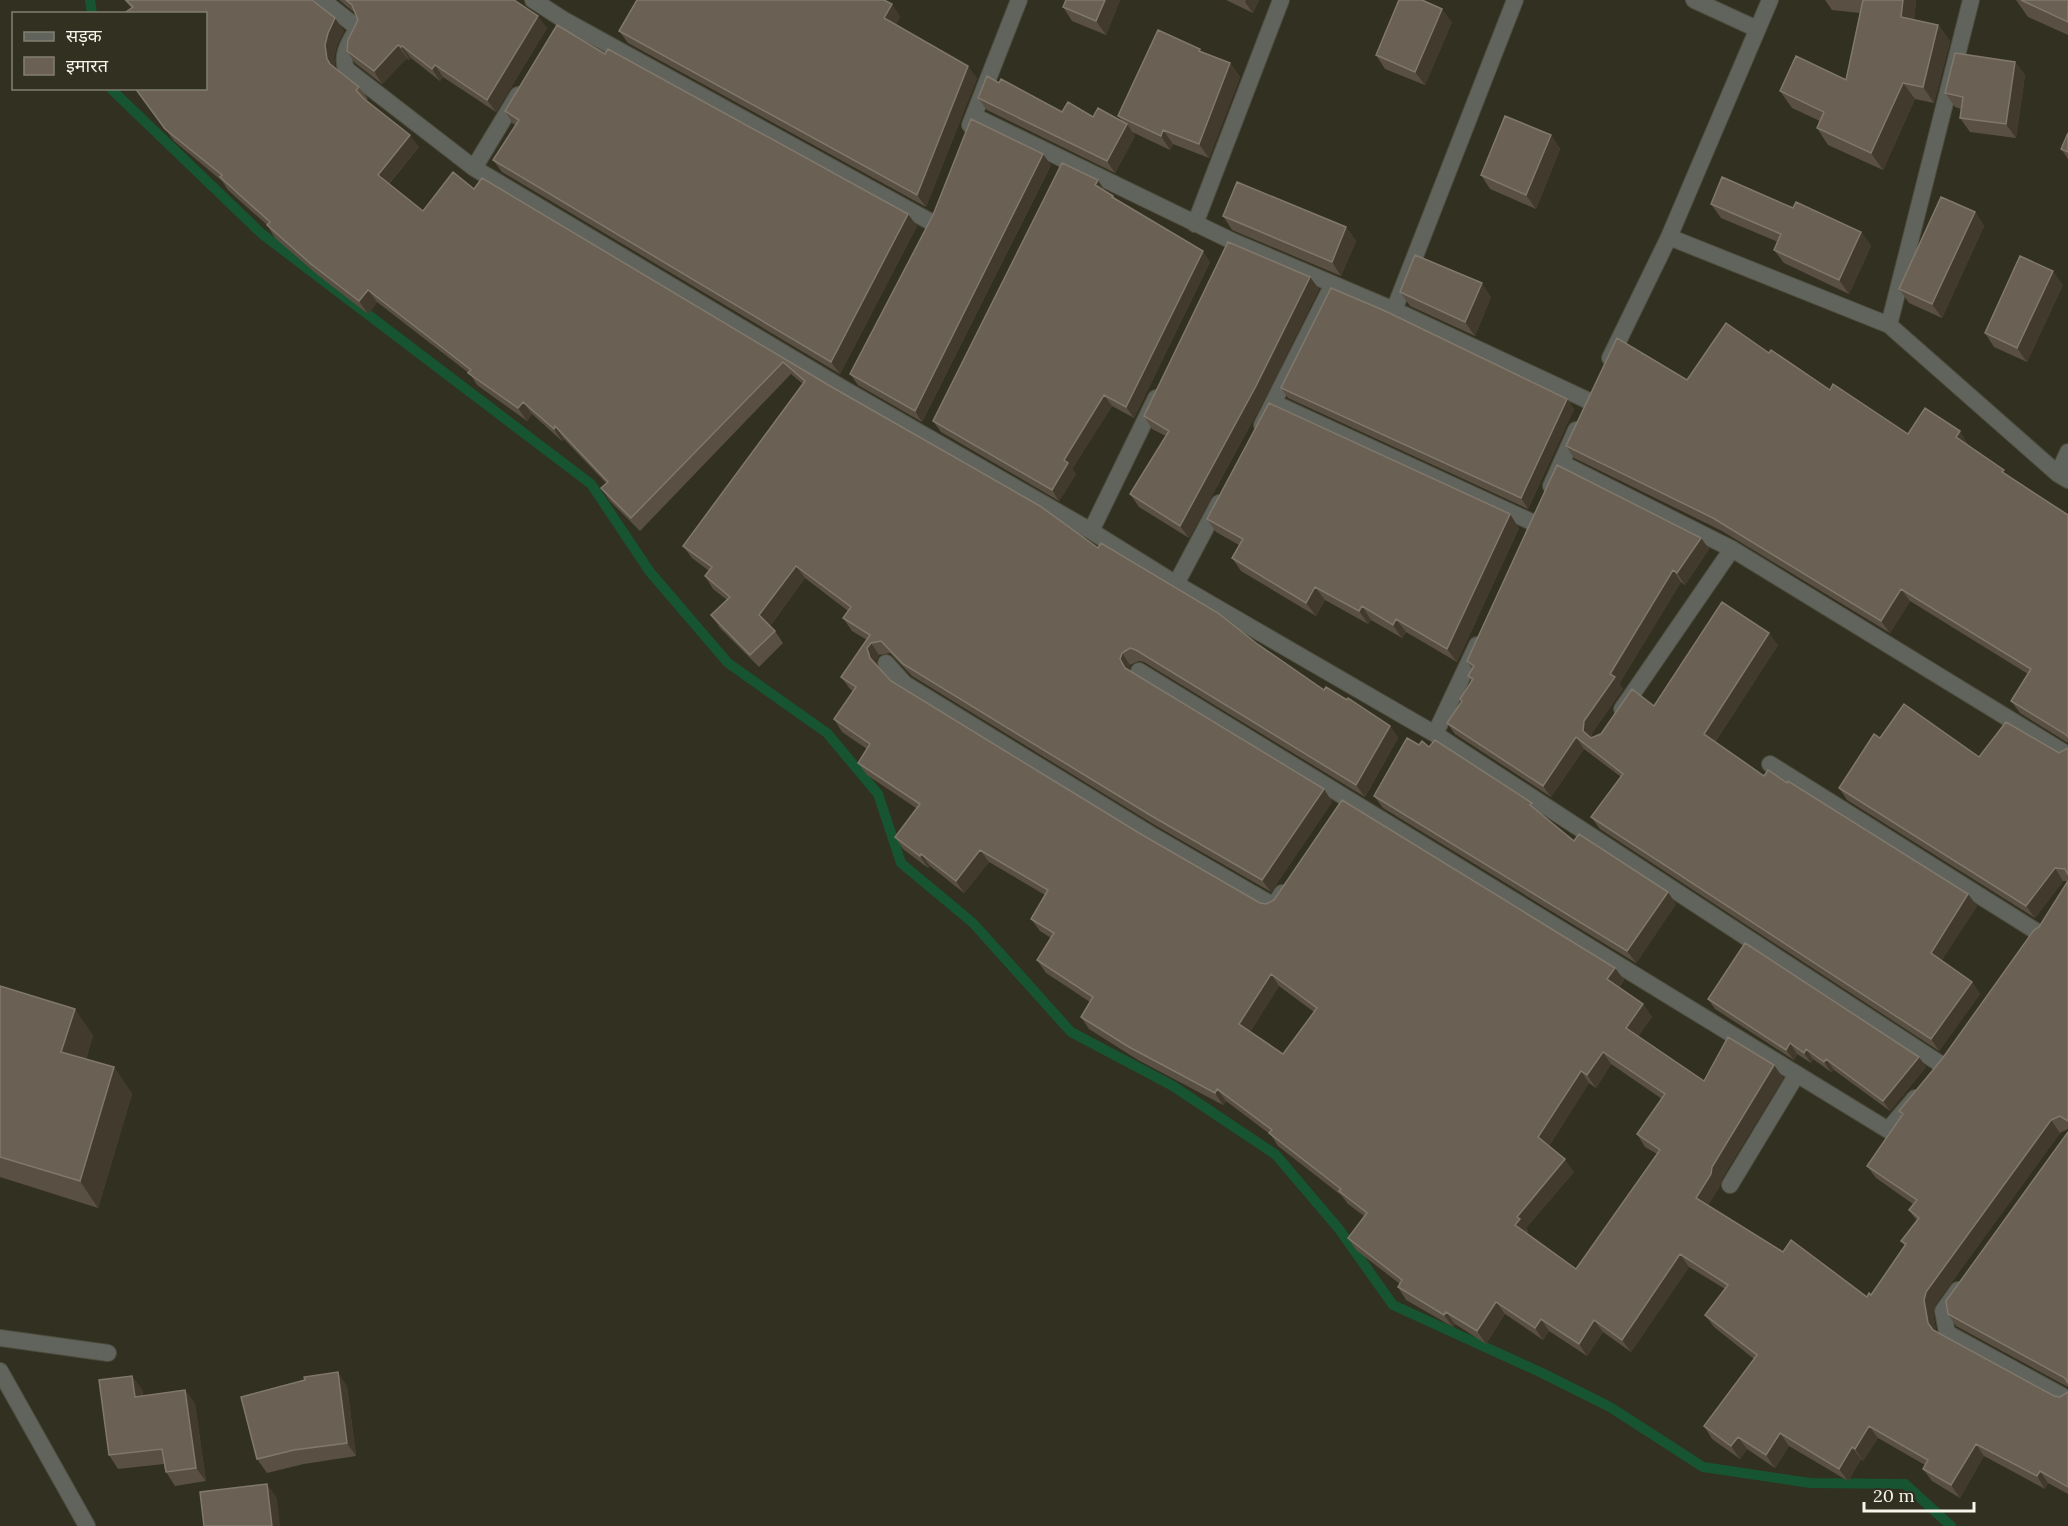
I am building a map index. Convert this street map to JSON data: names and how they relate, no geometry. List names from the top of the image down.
{
  "legend": ["सड़क", "इमारत"],
  "scale_bar": "20 m"
}
